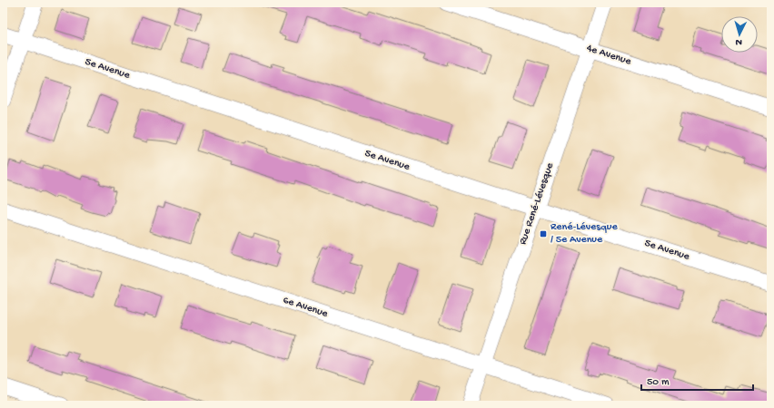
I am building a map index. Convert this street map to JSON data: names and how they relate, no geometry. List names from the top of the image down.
{
  "streets": {
    "street": [
      "4e Avenue",
      "5e Avenue",
      "Rue René-Lévesque",
      "6e Avenue"
    ]
  },
  "crossings": [
    ["4e Avenue", "Rue René-Lévesque"],
    ["5e Avenue", "Rue René-Lévesque"],
    ["Rue René-Lévesque", "6e Avenue"]
  ],
  "places": {
    "transit": ["René-Lévesque / 5e Avenue"]
  },
  "scale_bar": "50 m",
  "north": "bottom"
}
